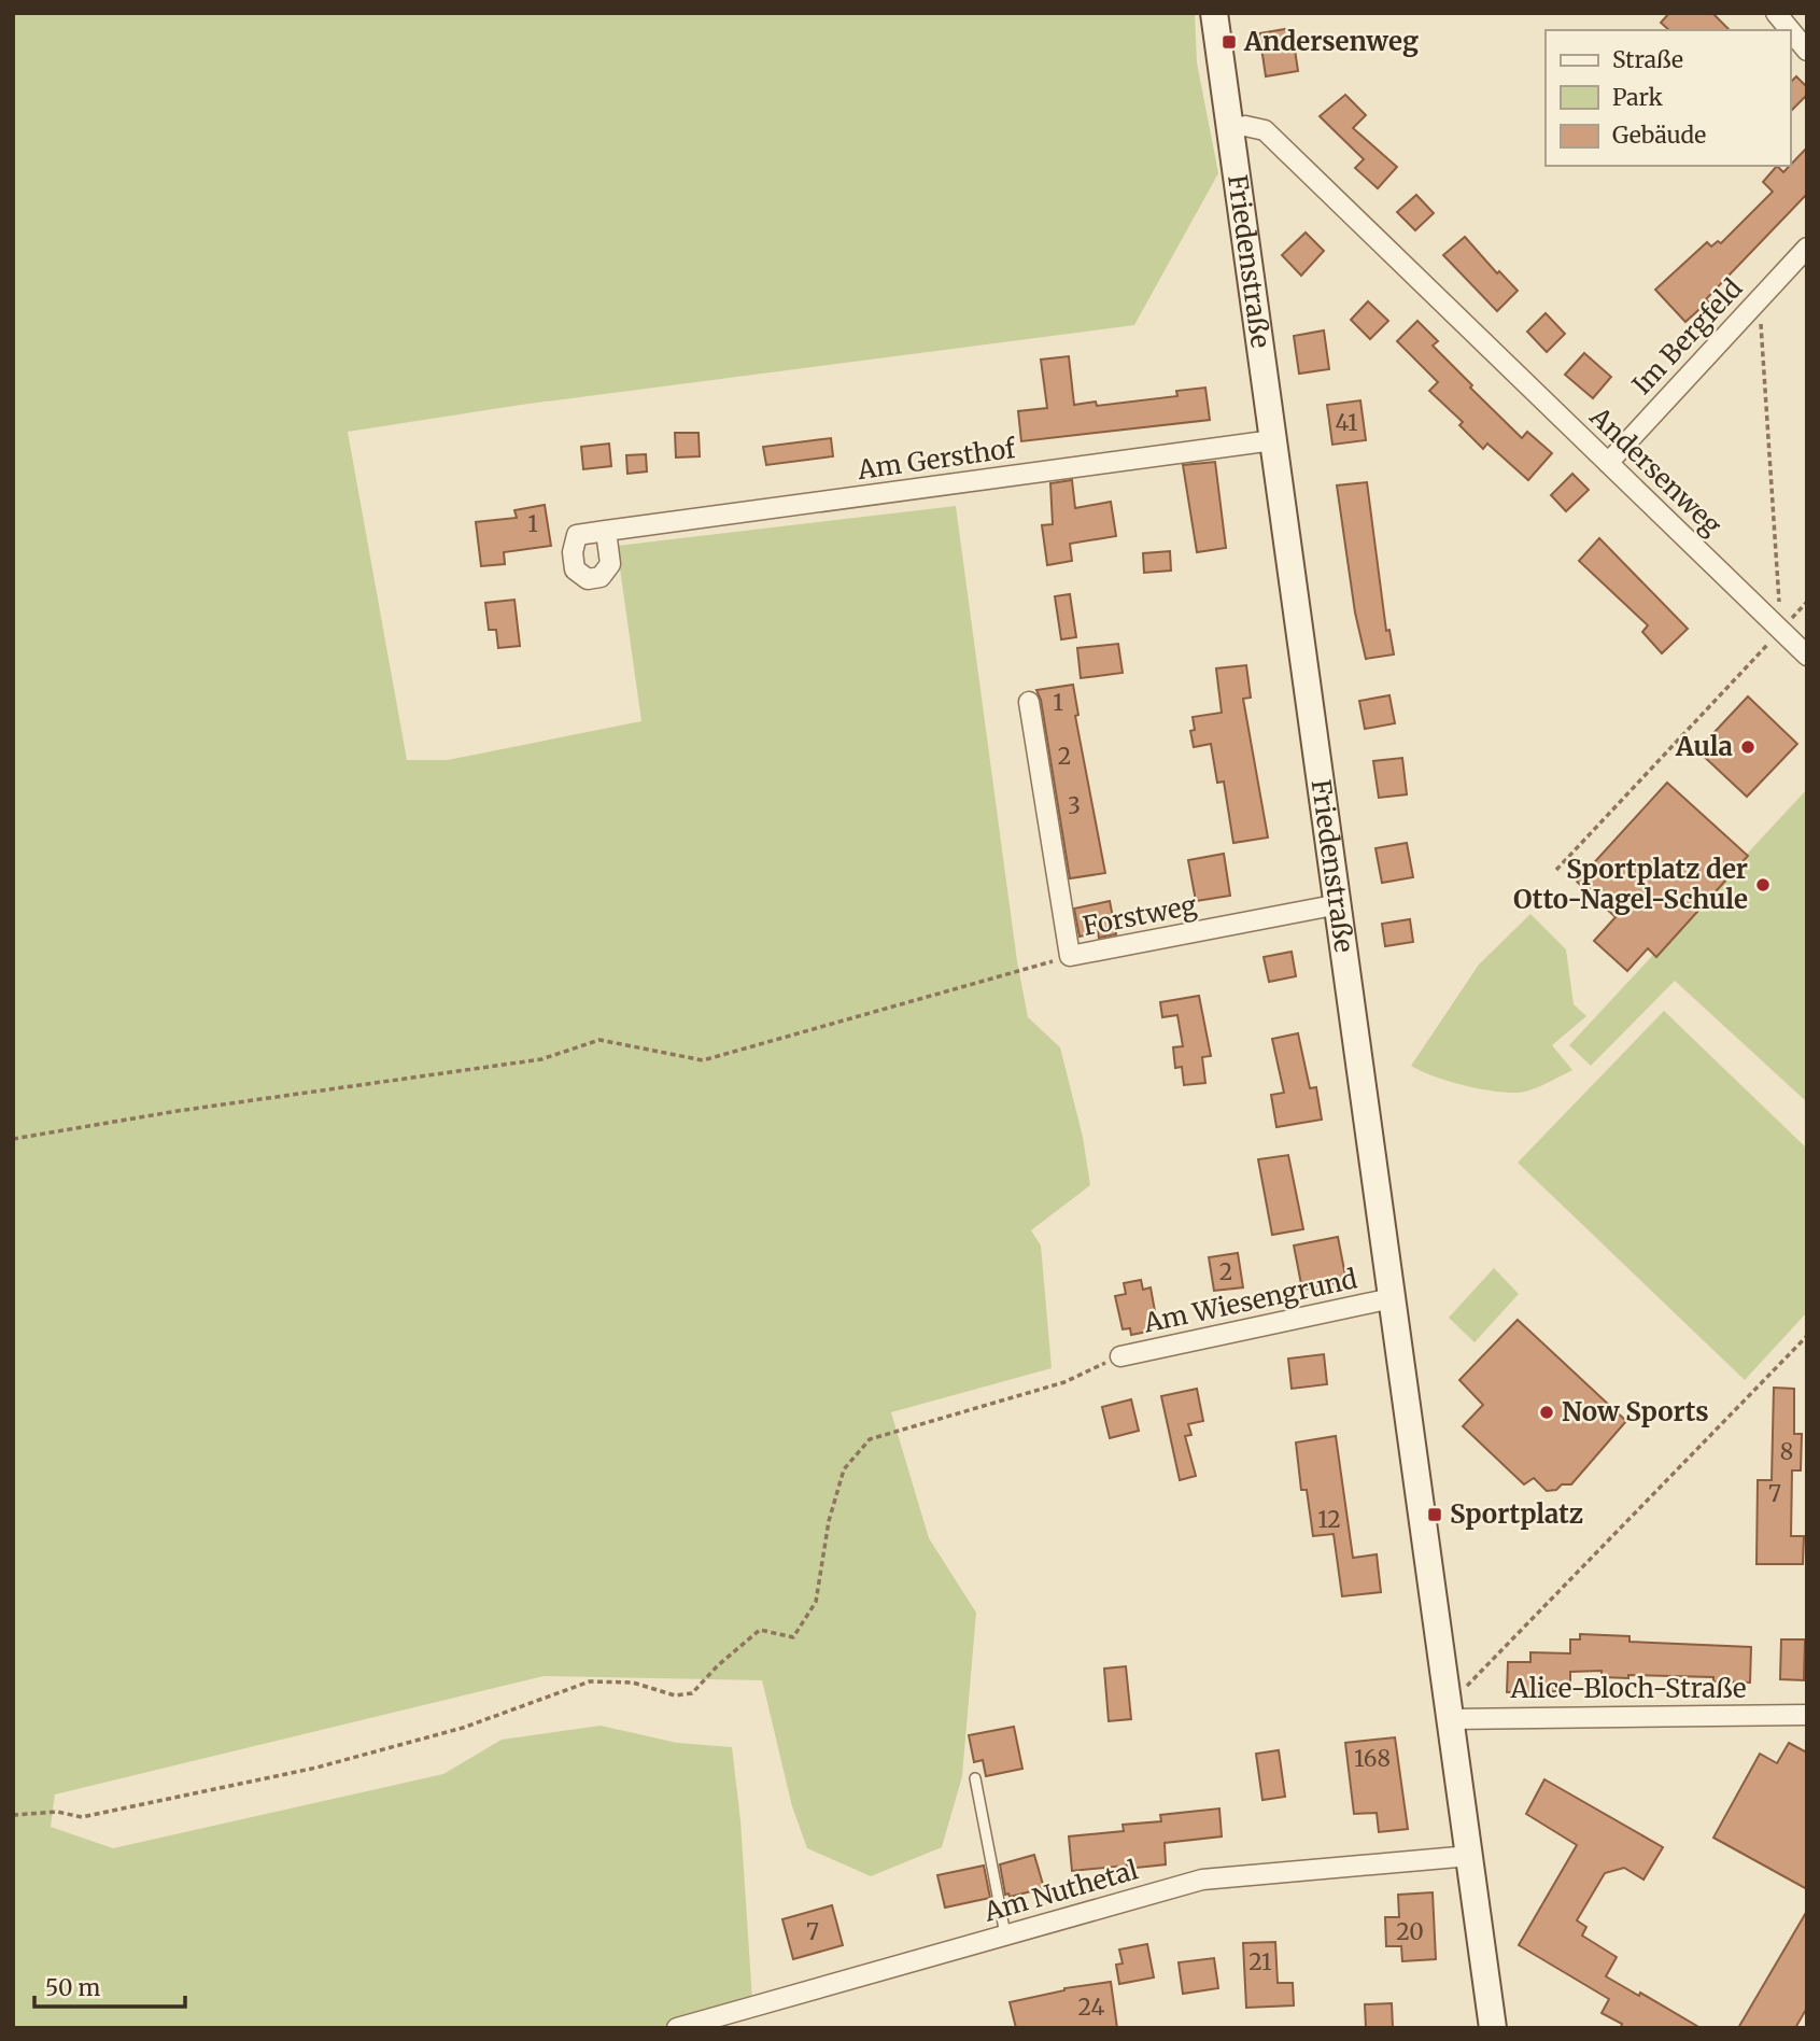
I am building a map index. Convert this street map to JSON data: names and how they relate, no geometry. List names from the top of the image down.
{
  "streets": {
    "main road": ["Friedenstraße"],
    "street": [
      "Im Bergfeld",
      "Am Gersthof",
      "Andersenweg",
      "Forstweg",
      "Am Wiesengrund",
      "Alice-Bloch-Straße",
      "Am Nuthetal"
    ]
  },
  "crossings": [
    ["Friedenstraße", "Am Gersthof"],
    ["Friedenstraße", "Andersenweg"],
    ["Friedenstraße", "Forstweg"],
    ["Friedenstraße", "Am Wiesengrund"],
    ["Friedenstraße", "Alice-Bloch-Straße"],
    ["Friedenstraße", "Am Nuthetal"],
    ["Im Bergfeld", "Andersenweg"]
  ],
  "places": {
    "transit": ["Andersenweg", "Sportplatz"],
    "other": ["Aula", "Sportplatz der Otto-Nagel-Schule", "Now Sports"]
  },
  "house_numbers": [
    "41",
    "1",
    "1",
    "2",
    "3",
    "2",
    "8",
    "7",
    "12",
    "168",
    "7",
    "20",
    "21",
    "24"
  ],
  "legend": ["Straße", "Park", "Gebäude"],
  "scale_bar": "50 m"
}
